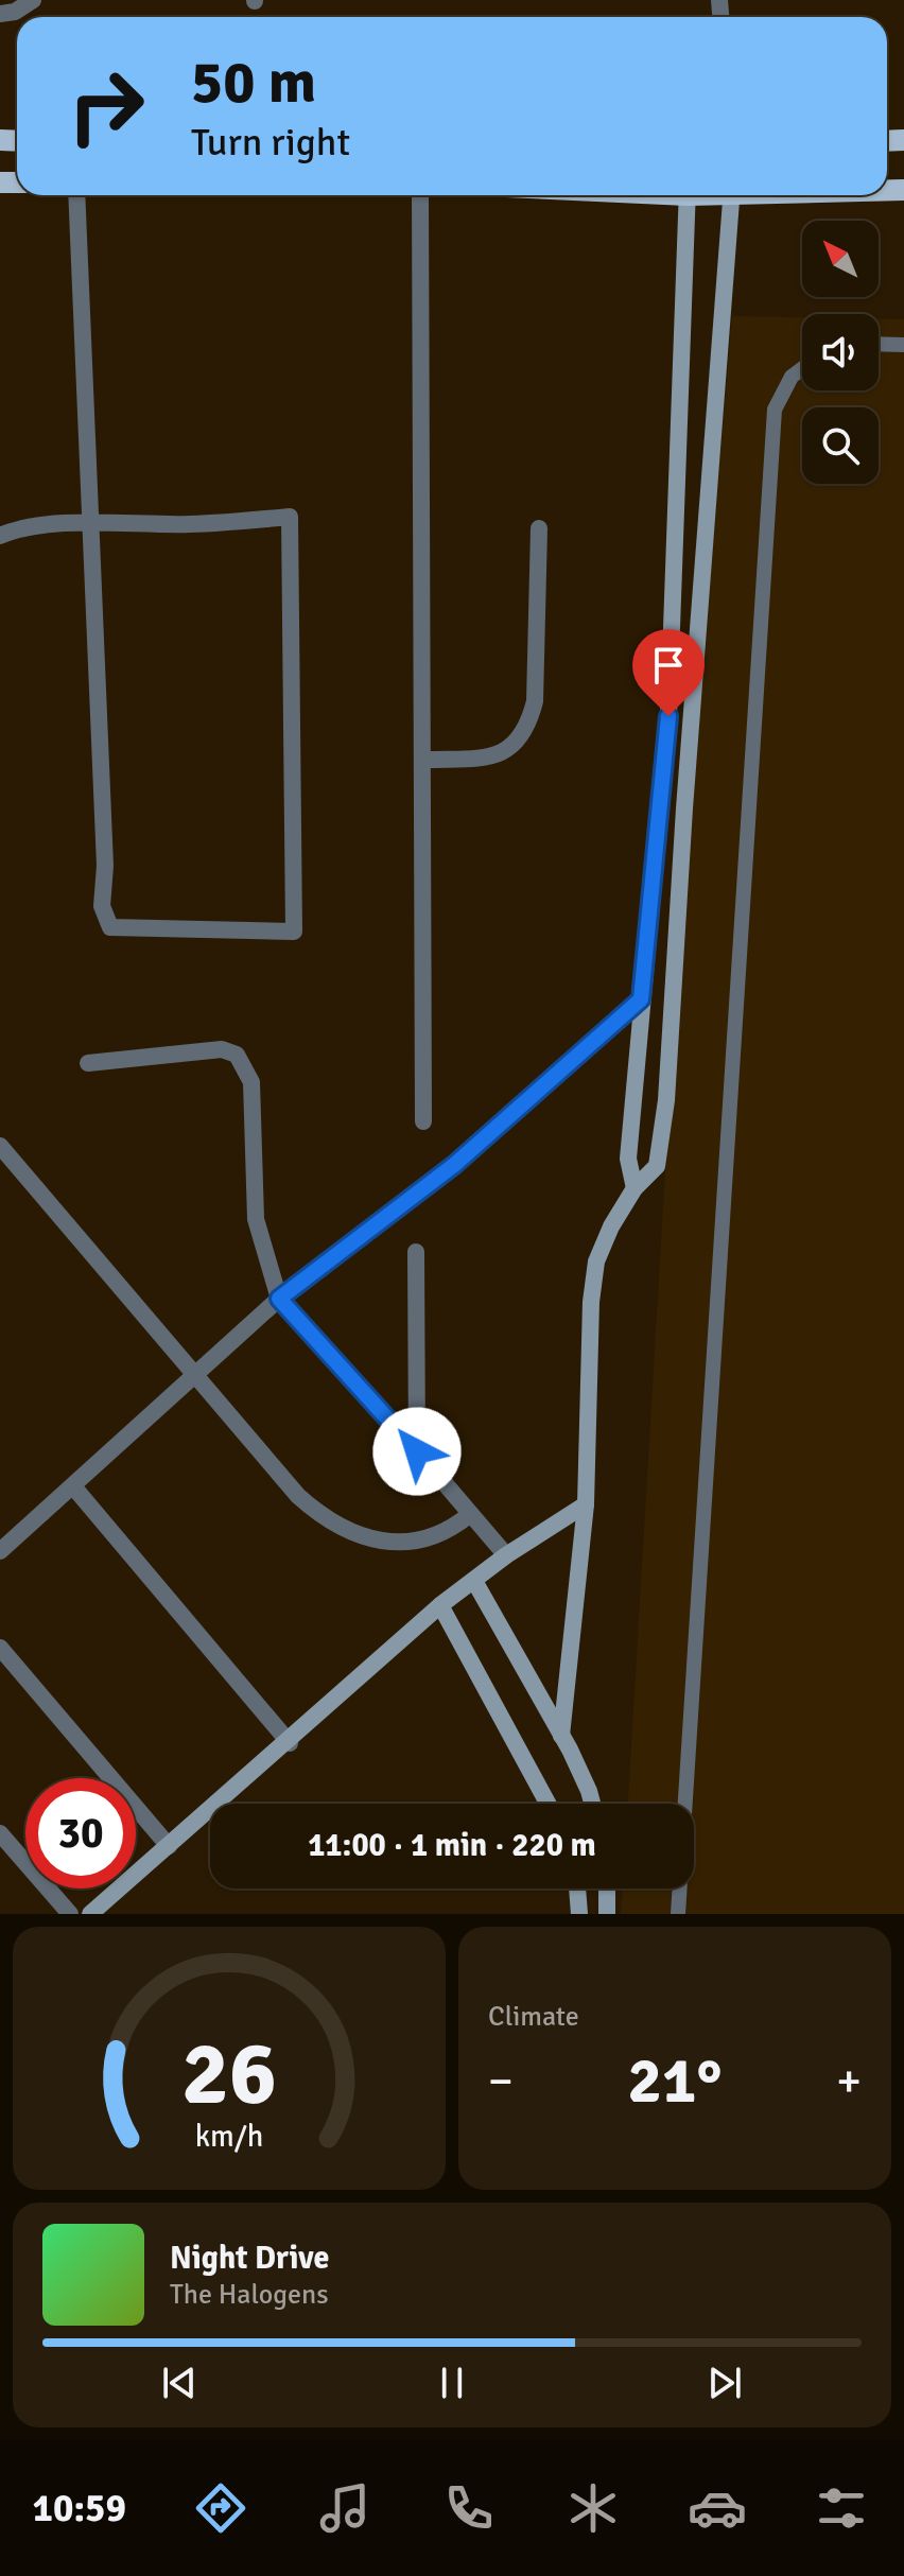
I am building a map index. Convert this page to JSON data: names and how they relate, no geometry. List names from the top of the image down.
{
  "north": "top left",
  "page": {
    "turn": ["50 m", "Turn right"],
    "limit": "30",
    "trip": "11:00 · 1 min · 220 m",
    "tile": "Climate",
    "heat": ["−", "21°", "+"],
    "song": ["Night Drive", "The Halogens"],
    "tabs": "10:59",
    "gauge": ["26", "km/h"]
  }
}
